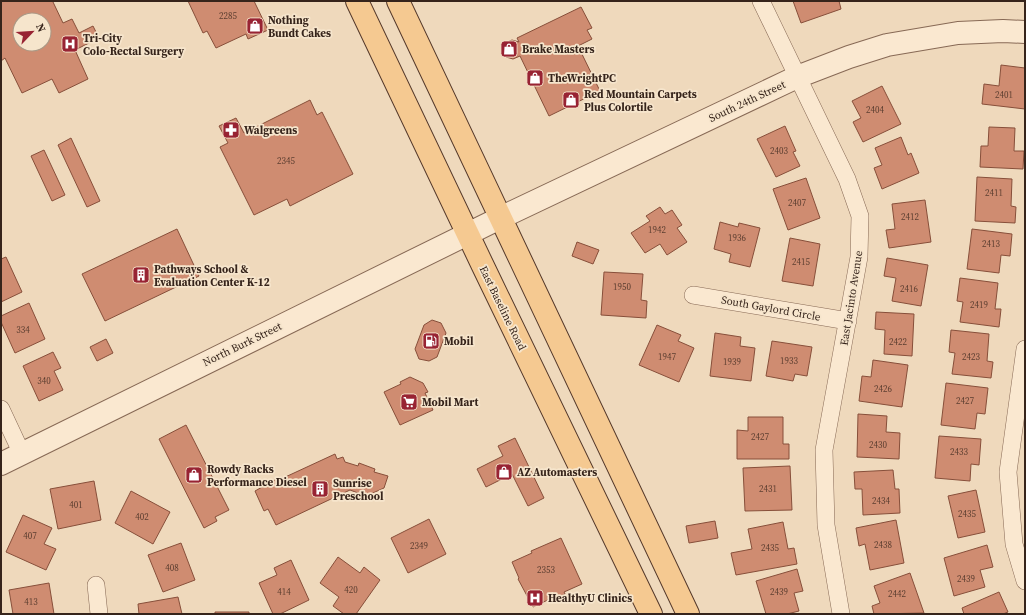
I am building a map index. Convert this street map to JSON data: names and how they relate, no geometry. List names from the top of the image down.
{
  "streets": {
    "main road": ["East Baseline Road"],
    "street": [
      "South 24th Street",
      "East Jacinto Avenue",
      "South Gaylord Circle",
      "North Burk Street"
    ]
  },
  "crossings": [
    ["South 24th Street", "East Jacinto Avenue"],
    ["South 24th Street", "East Baseline Road"],
    ["South 24th Street", "North Burk Street"],
    ["East Jacinto Avenue", "South Gaylord Circle"],
    ["East Baseline Road", "North Burk Street"]
  ],
  "places": {
    "shop": [
      "Nothing Bundt Cakes",
      "Brake Masters",
      "TheWrightPC",
      "Red Mountain Carpets Plus Colortile",
      "AZ Automasters",
      "Rowdy Racks Performance Diesel"
    ],
    "hospital": ["Tri-City Colo-Rectal Surgery", "HealthyU Clinics"],
    "pharmacy": ["Walgreens"],
    "building": ["Pathways School & Evaluation Center K-12", "Sunrise Preschool"],
    "fuel station": ["Mobil"],
    "supermarket": ["Mobil Mart"]
  },
  "house_numbers": [
    "2285",
    "2401",
    "2404",
    "2403",
    "2345",
    "2411",
    "2407",
    "2412",
    "1942",
    "1936",
    "2413",
    "2415",
    "1950",
    "2416",
    "2419",
    "334",
    "2422",
    "1947",
    "2423",
    "1933",
    "1939",
    "340",
    "2426",
    "2427",
    "2427",
    "2430",
    "2433",
    "2431",
    "2434",
    "401",
    "2435",
    "402",
    "407",
    "2438",
    "2349",
    "2435",
    "408",
    "2353",
    "2439",
    "420",
    "414",
    "2439",
    "2442",
    "413"
  ],
  "north": "top right"
}
